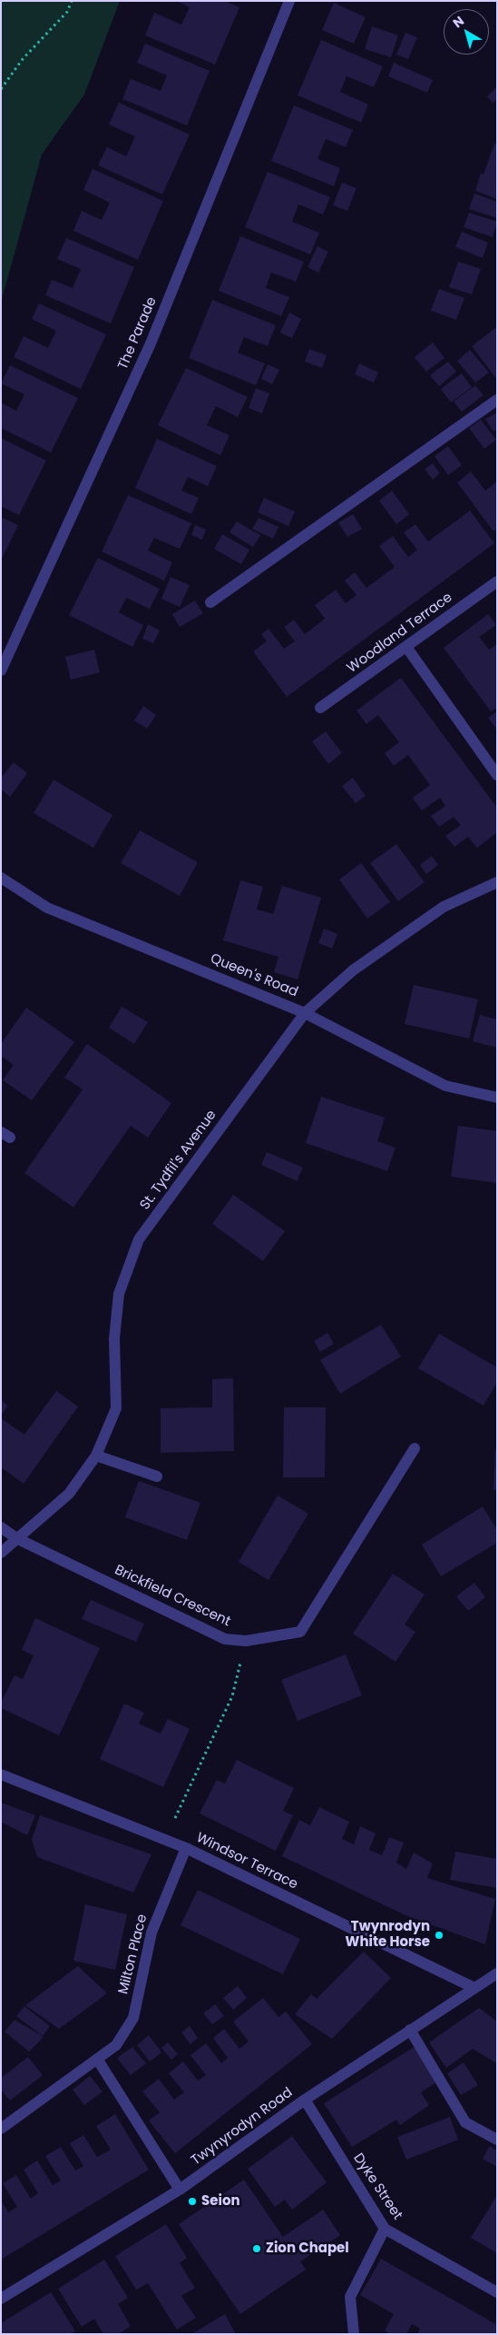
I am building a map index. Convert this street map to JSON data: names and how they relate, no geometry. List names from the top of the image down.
{
  "streets": {
    "street": [
      "The Parade",
      "Woodland Terrace",
      "Queen's Road",
      "St. Tydfil's Avenue",
      "Brickfield Crescent",
      "Windsor Terrace",
      "Milton Place",
      "Twynyrodyn Road",
      "Dyke Street"
    ]
  },
  "crossings": [
    ["Queen's Road", "St. Tydfil's Avenue"],
    ["St. Tydfil's Avenue", "Brickfield Crescent"],
    ["Windsor Terrace", "Milton Place"],
    ["Windsor Terrace", "Twynyrodyn Road"],
    ["Twynyrodyn Road", "Dyke Street"]
  ],
  "places": ["Twynrodyn White Horse", "Seion", "Zion Chapel"],
  "north": "top left"
}
